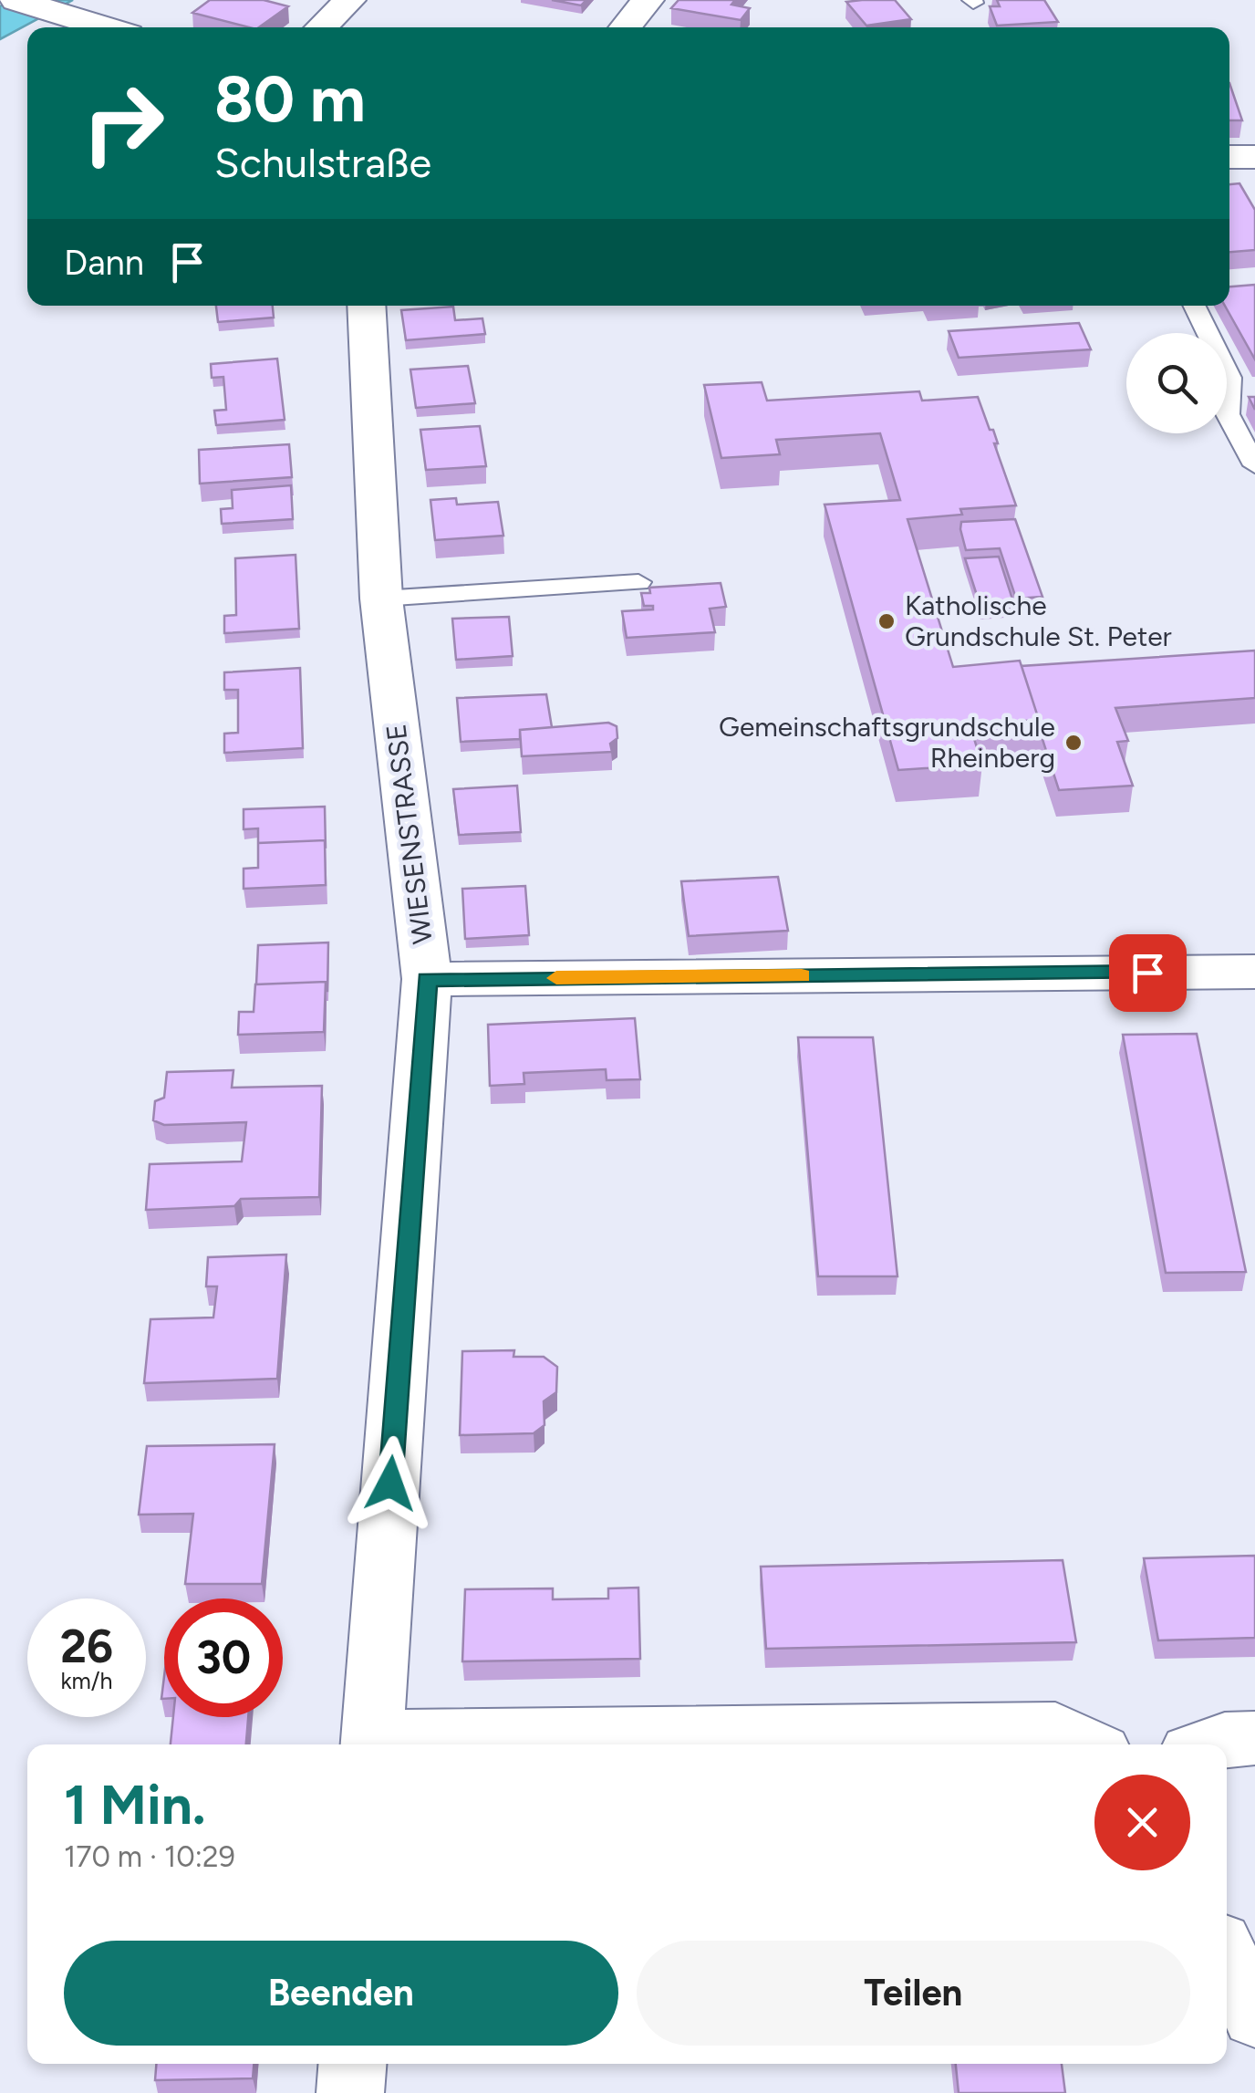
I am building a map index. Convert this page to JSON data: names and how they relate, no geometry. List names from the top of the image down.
{
  "streets": {
    "street": ["WIESENSTRASSE"]
  },
  "places": ["Katholische Grundschule St. Peter", "Gemeinschaftsgrundschule Rheinberg"],
  "page": {
    "turn": ["80 m", "Schulstraße"],
    "then": "Dann",
    "speed": "26 km/h",
    "limit": "30",
    "heading": ["1 Min.", "170 m · 10:29"],
    "buttons": ["Beenden", "Teilen"]
  }
}
